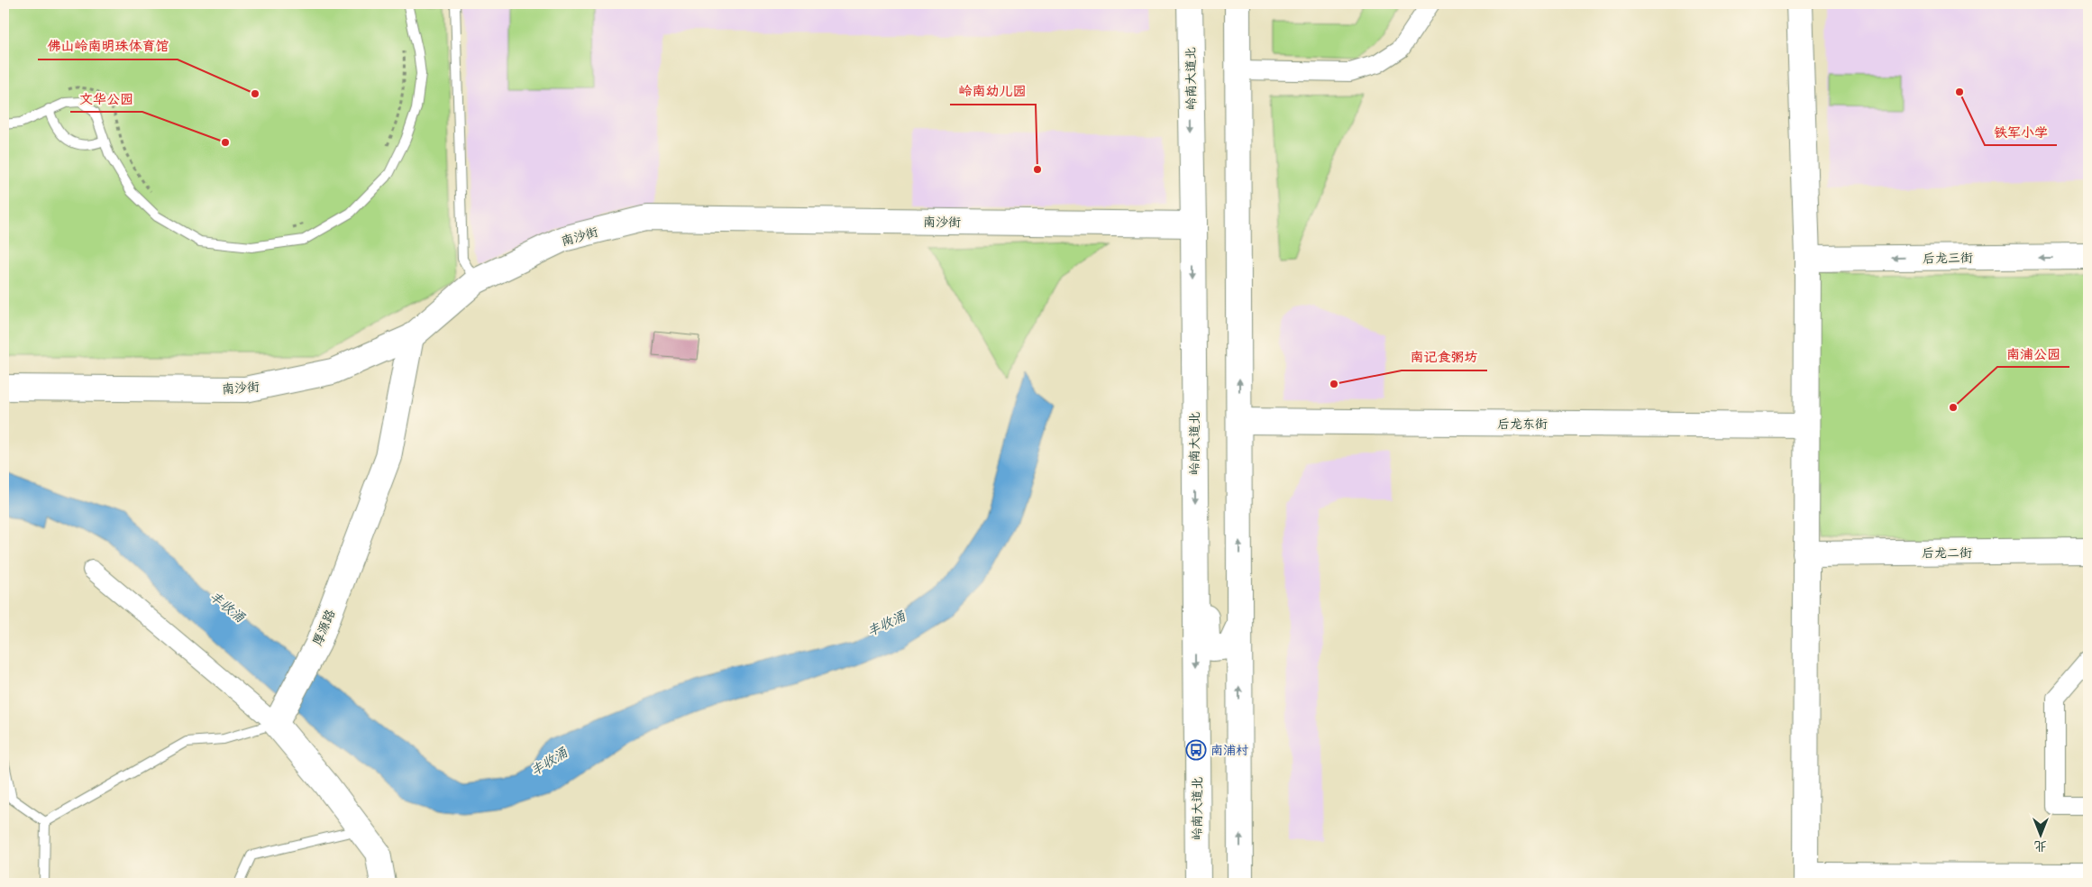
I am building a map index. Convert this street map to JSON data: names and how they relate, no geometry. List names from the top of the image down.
{
  "streets": {
    "street": [
      "岭南大道北",
      "南沙街",
      "后龙三街",
      "后龙东街",
      "后龙二街",
      "厚源路"
    ]
  },
  "crossings": [
    ["岭南大道北", "南沙街"],
    ["南沙街", "厚源路"]
  ],
  "one_way": ["后龙三街"],
  "water": ["丰收涌"],
  "places": {
    "other": [
      "铁军小学",
      "佛山岭南明珠体育馆",
      "文华公园",
      "岭南幼儿园",
      "南记食粥坊",
      "南浦公园"
    ],
    "bus stop": ["南浦村"]
  },
  "north": "bottom"
}
